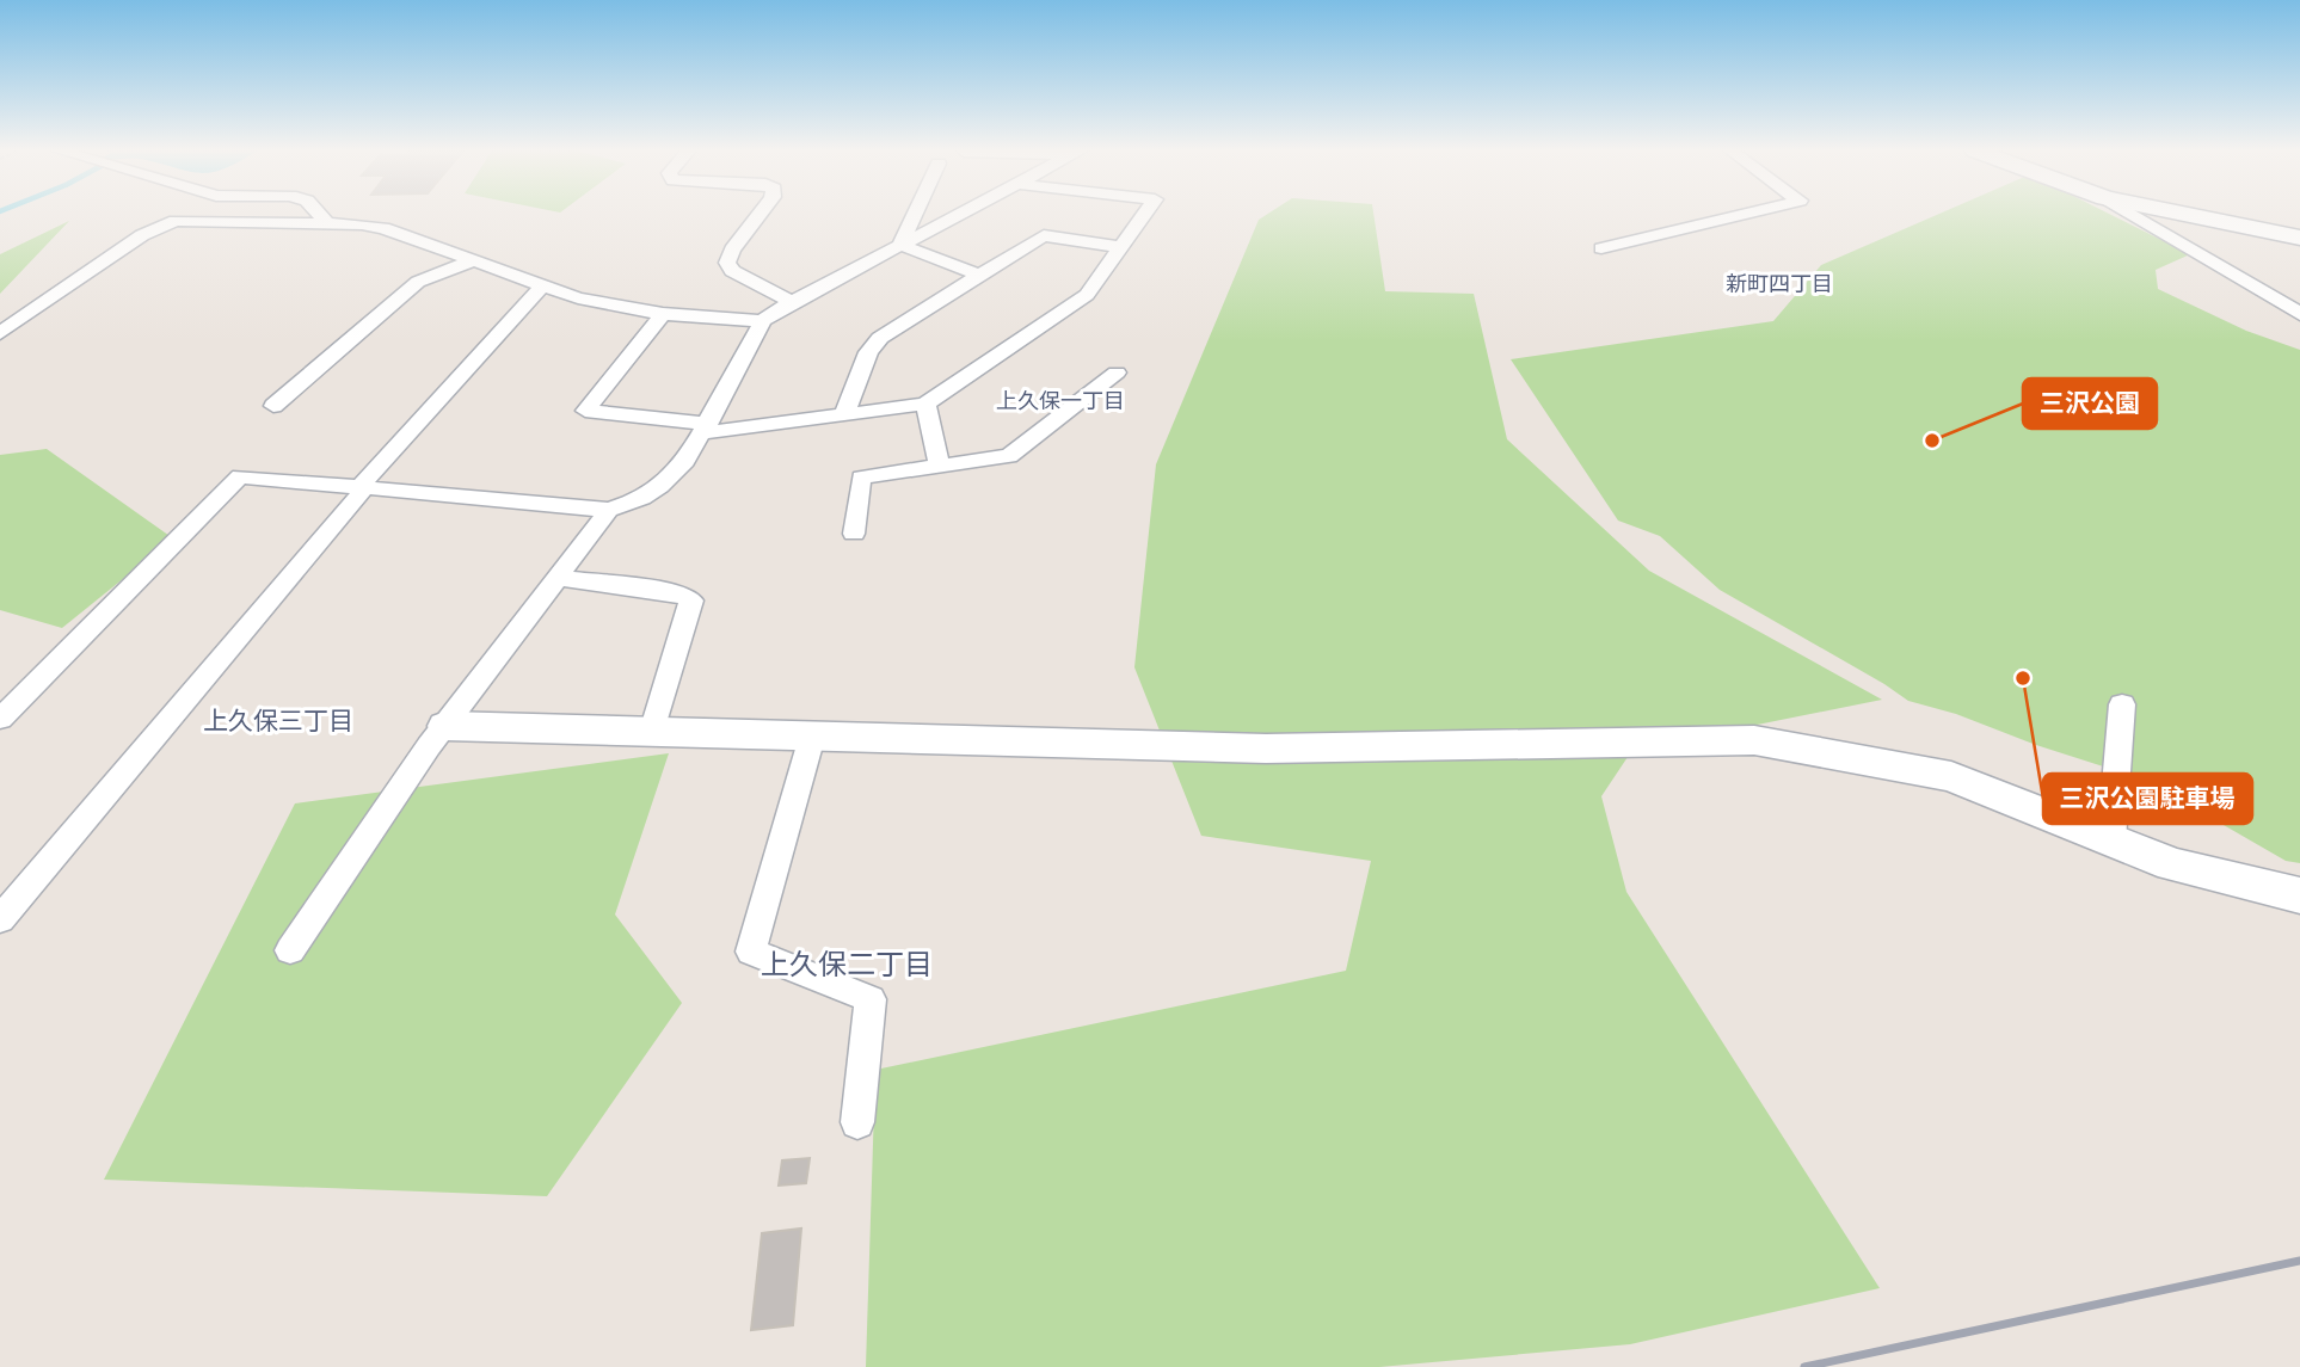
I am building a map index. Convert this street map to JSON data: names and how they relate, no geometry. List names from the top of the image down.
{
  "districts": [
    "新町四丁目",
    "上久保一丁目",
    "上久保三丁目",
    "上久保二丁目"
  ],
  "places": ["三沢公園", "三沢公園駐車場"]
}
